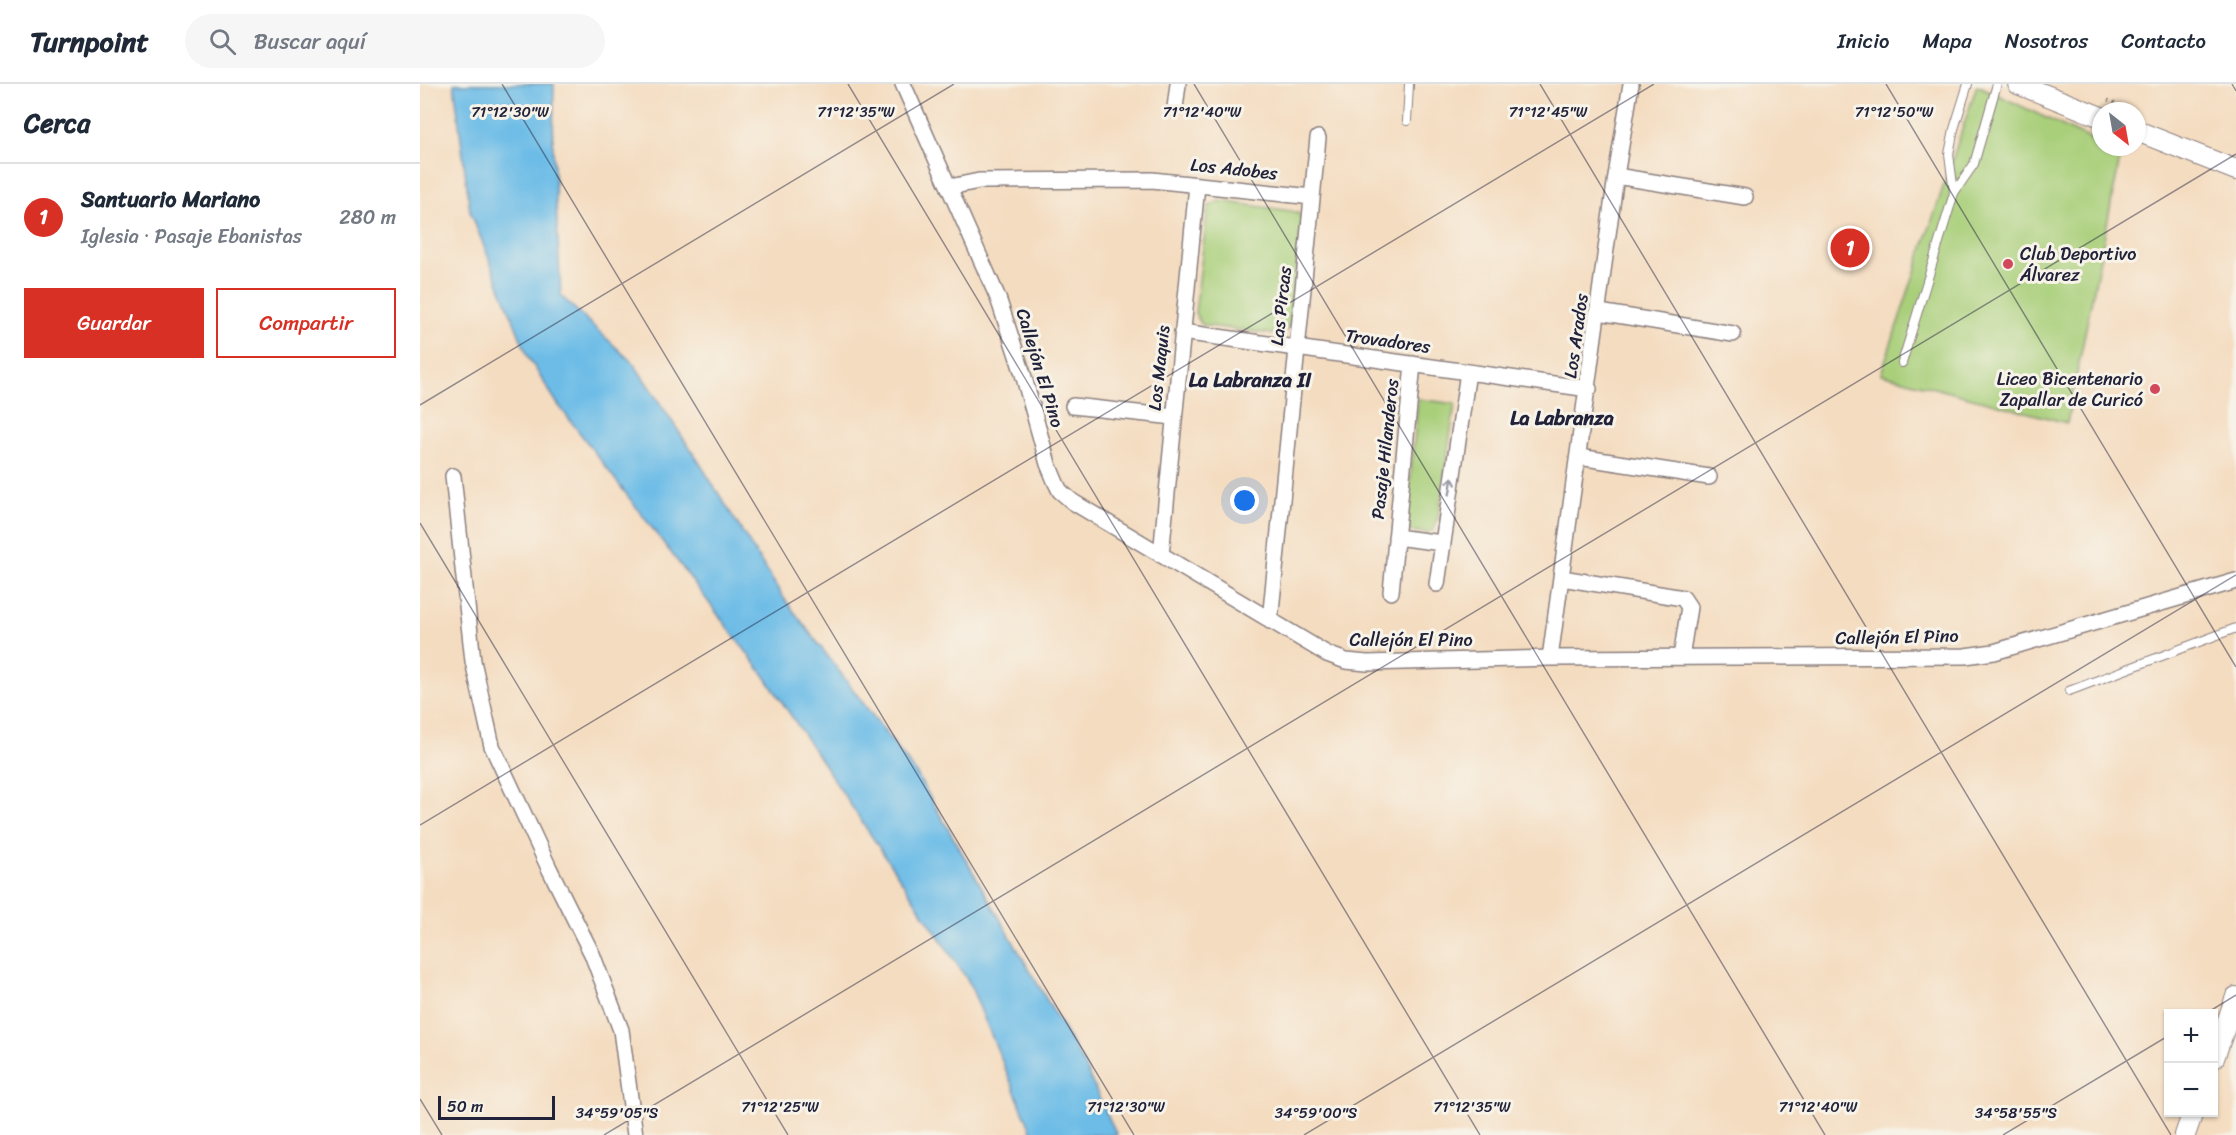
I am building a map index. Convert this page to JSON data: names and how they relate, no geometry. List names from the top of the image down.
{
  "streets": {
    "street": [
      "Los Adobes",
      "Las Pircas",
      "Los Arados",
      "Trovadores",
      "Callejón El Pino",
      "Los Maquis",
      "Pasaje Hilanderos"
    ]
  },
  "crossings": [
    ["Los Adobes", "Las Pircas"],
    ["Los Adobes", "Callejón El Pino"],
    ["Los Adobes", "Los Maquis"],
    ["Las Pircas", "Trovadores"],
    ["Las Pircas", "Callejón El Pino"],
    ["Los Arados", "Trovadores"],
    ["Los Arados", "Callejón El Pino"],
    ["Trovadores", "Los Maquis"],
    ["Trovadores", "Pasaje Hilanderos"],
    ["Callejón El Pino", "Los Maquis"]
  ],
  "districts": ["La Labranza II", "La Labranza"],
  "places": ["Club Deportivo Álvarez", "Liceo Bicentenario Zapallar de Curicó"],
  "scale_bar": "50 m",
  "north": "bottom right",
  "page": {
    "header": "Turnpoint",
    "search": "Buscar aquí",
    "nav": [
      "Inicio",
      "Mapa",
      "Nosotros",
      "Contacto"
    ],
    "heading": "Cerca",
    "list": [
      {
        "mark": "1",
        "name": "Santuario Mariano",
        "note": "Iglesia · Pasaje Ebanistas",
        "value": "280 m"
      }
    ],
    "pins": "1",
    "buttons": ["Guardar", "Compartir"],
    "map_buttons": ["+", "−"],
    "scale": "50 m"
  },
  "coordinates": [
    "71°12'30\"W",
    "71°12'35\"W",
    "71°12'40\"W",
    "71°12'45\"W",
    "71°12'50\"W",
    "71°12'25\"W",
    "34°59'05\"S",
    "34°59'00\"S",
    "34°58'55\"S"
  ]
}
